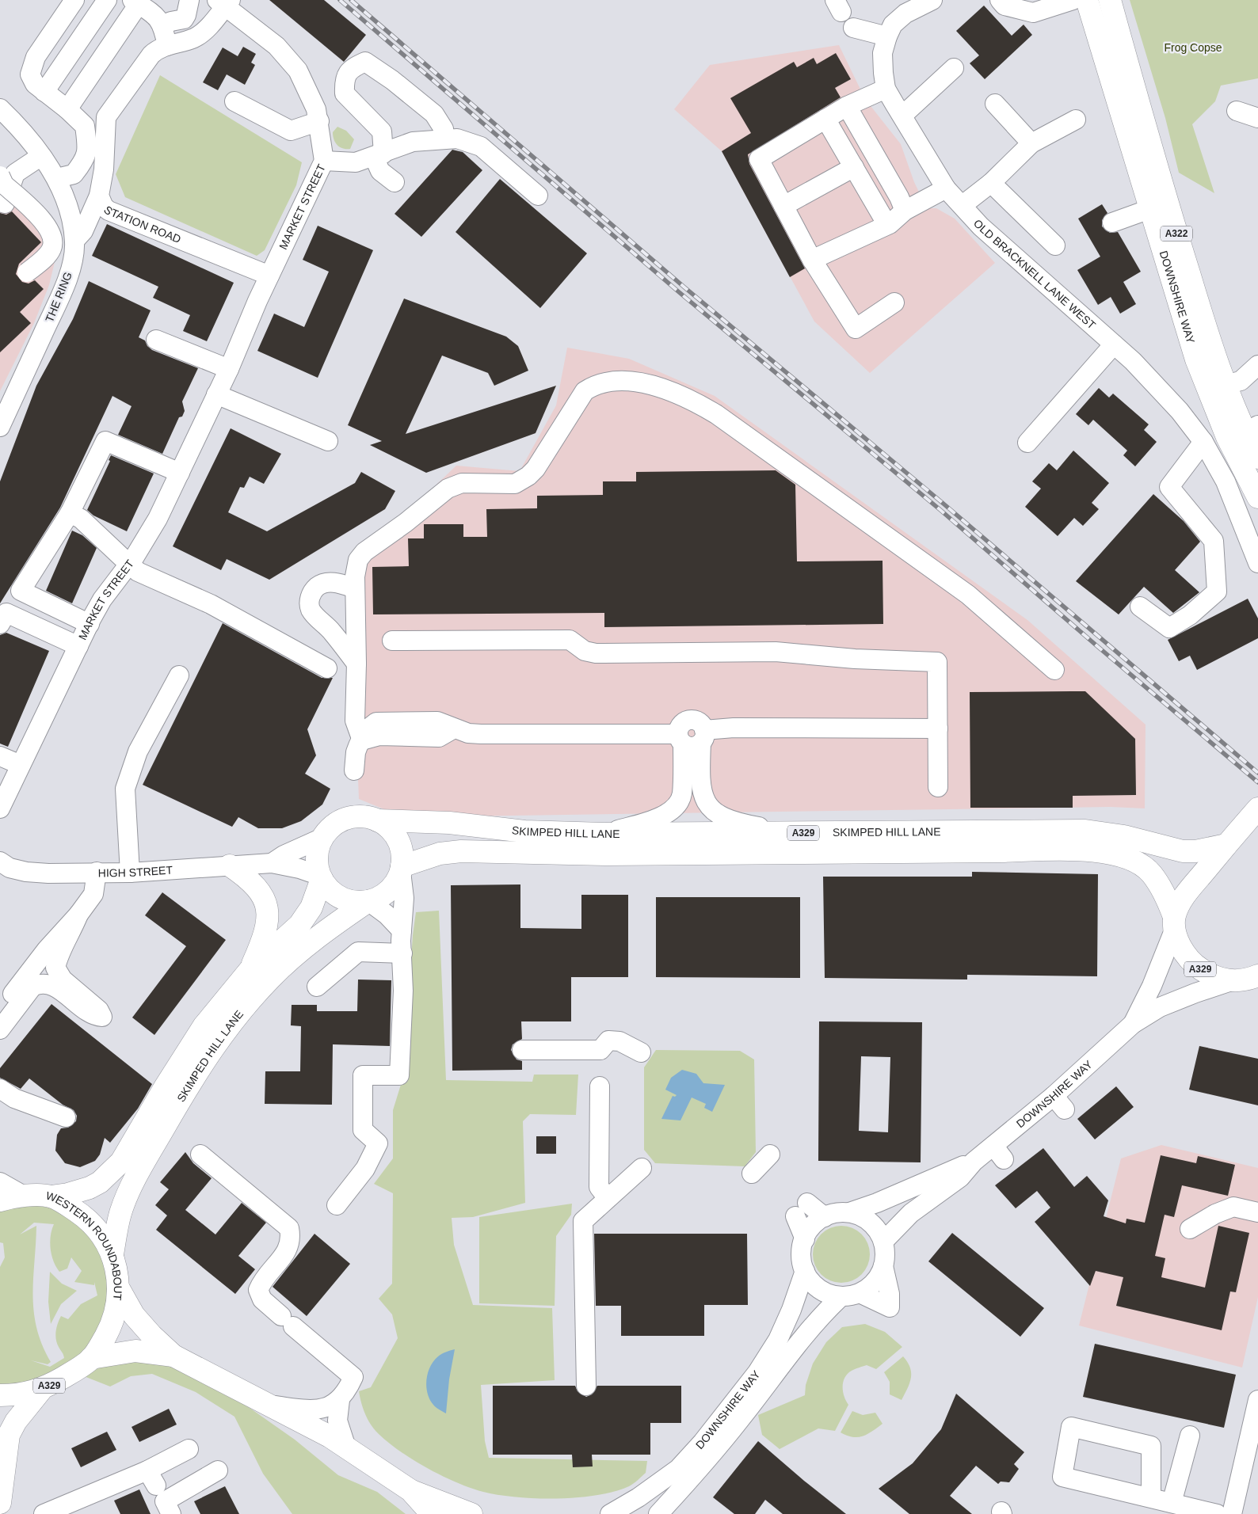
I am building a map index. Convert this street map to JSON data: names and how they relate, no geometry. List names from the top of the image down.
{
  "streets": {
    "main road": [
      "A322",
      "DOWNSHIRE WAY",
      "SKIMPED HILL LANE",
      "A329",
      "WESTERN ROUNDABOUT"
    ],
    "street": [
      "MARKET STREET",
      "STATION ROAD",
      "OLD BRACKNELL LANE WEST",
      "THE RING",
      "HIGH STREET"
    ]
  },
  "crossings": [
    ["MARKET STREET", "STATION ROAD"],
    ["DOWNSHIRE WAY", "SKIMPED HILL LANE"],
    ["DOWNSHIRE WAY", "A329"],
    ["SKIMPED HILL LANE", "A329"],
    ["SKIMPED HILL LANE", "HIGH STREET"],
    ["SKIMPED HILL LANE", "WESTERN ROUNDABOUT"]
  ],
  "parks": ["Frog Copse"]
}
